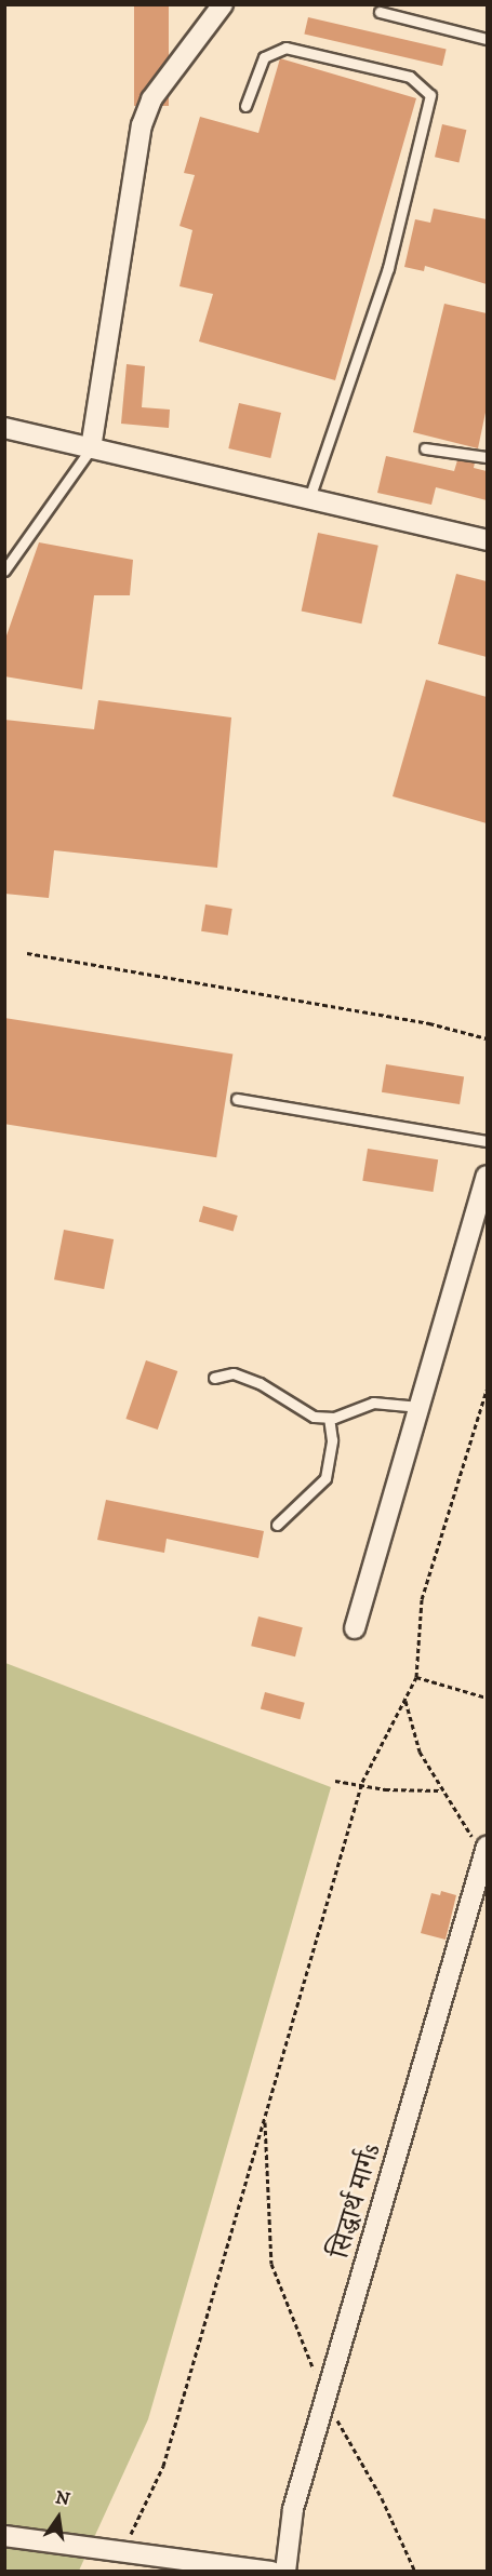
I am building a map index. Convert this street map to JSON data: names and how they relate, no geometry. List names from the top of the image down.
{
  "streets": {
    "street": ["सिद्धार्थ मार्गs"]
  },
  "north": "top"
}
